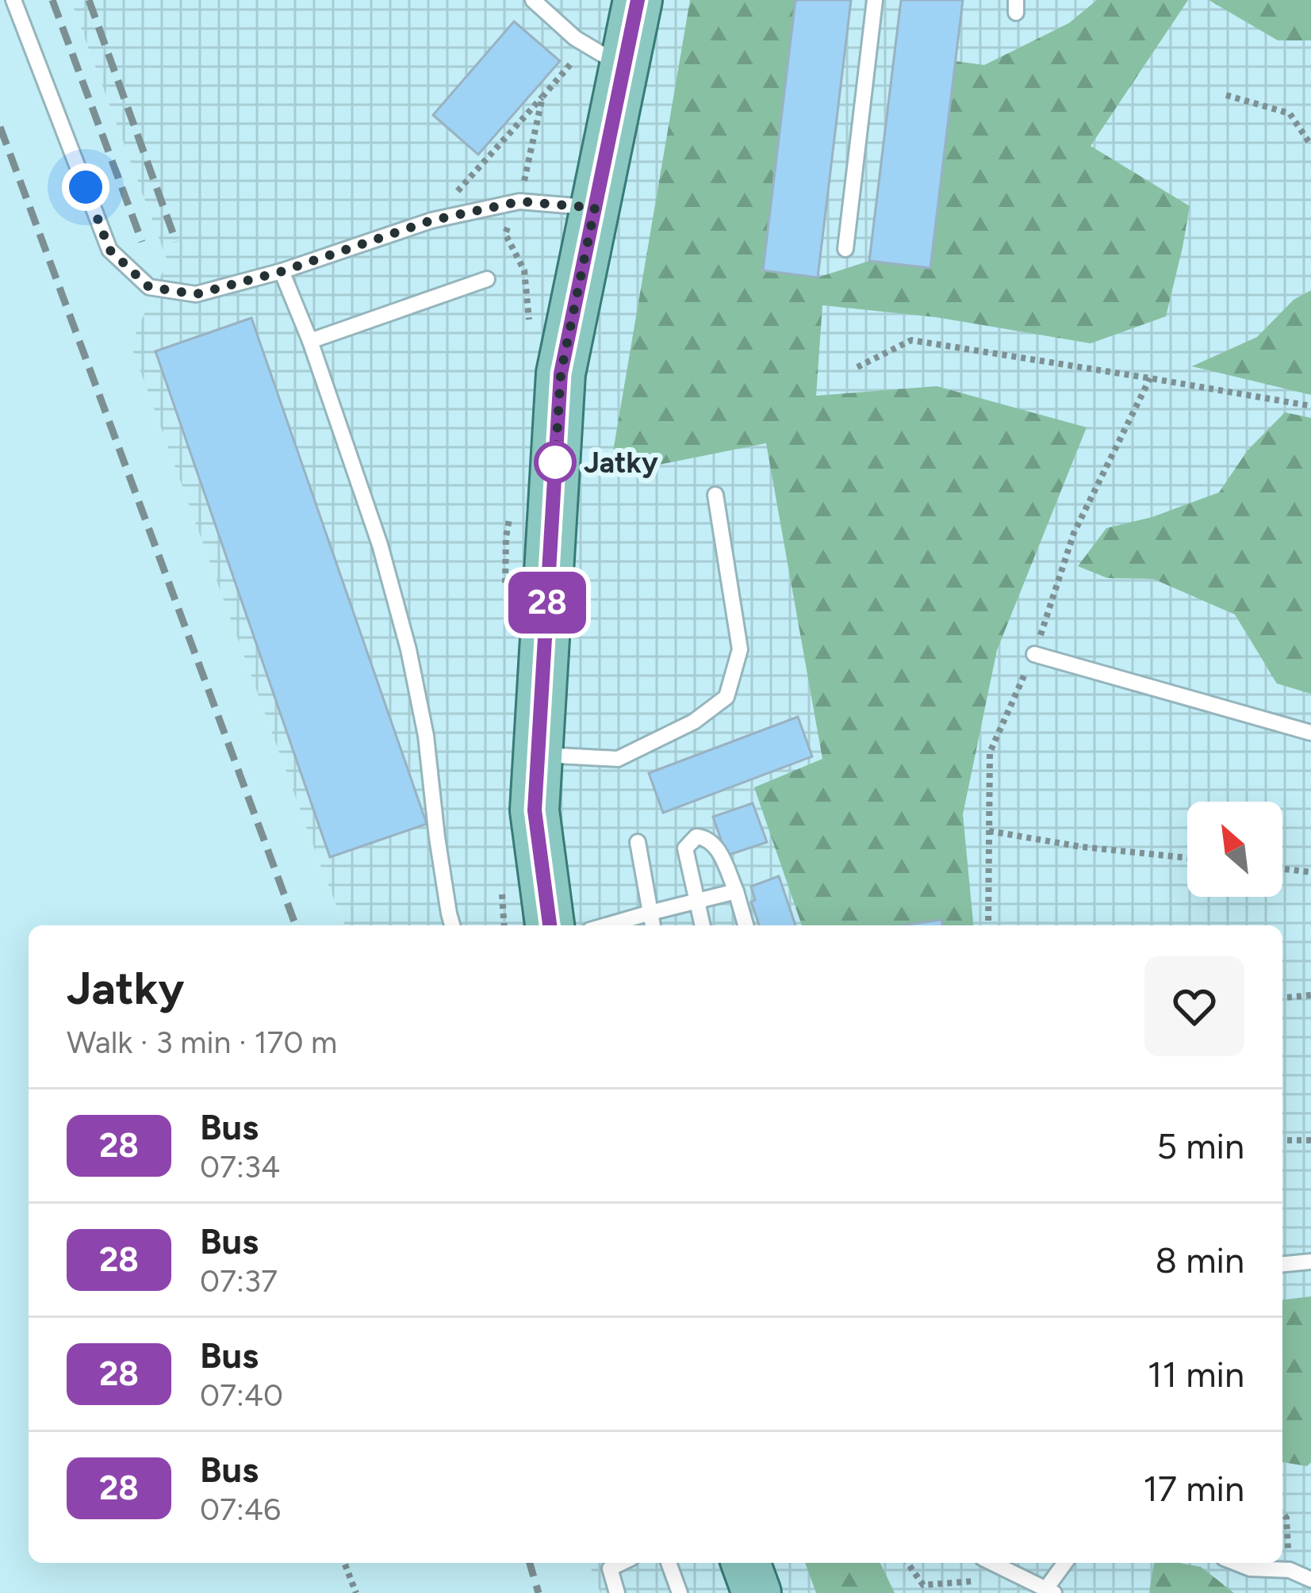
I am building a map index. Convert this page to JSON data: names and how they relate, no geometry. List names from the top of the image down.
{
  "places": ["Jatky"],
  "lines": ["bus line 28"],
  "north": "top left",
  "page": {
    "on_map": "28",
    "heading": ["Jatky", "Walk · 3 min · 170 m"],
    "list": [
      {
        "mark": "28",
        "name": "Bus",
        "note": "07:34",
        "value": "5 min"
      },
      {
        "mark": "28",
        "name": "Bus",
        "note": "07:37",
        "value": "8 min"
      },
      {
        "mark": "28",
        "name": "Bus",
        "note": "07:40",
        "value": "11 min"
      },
      {
        "mark": "28",
        "name": "Bus",
        "note": "07:46",
        "value": "17 min"
      }
    ]
  }
}
